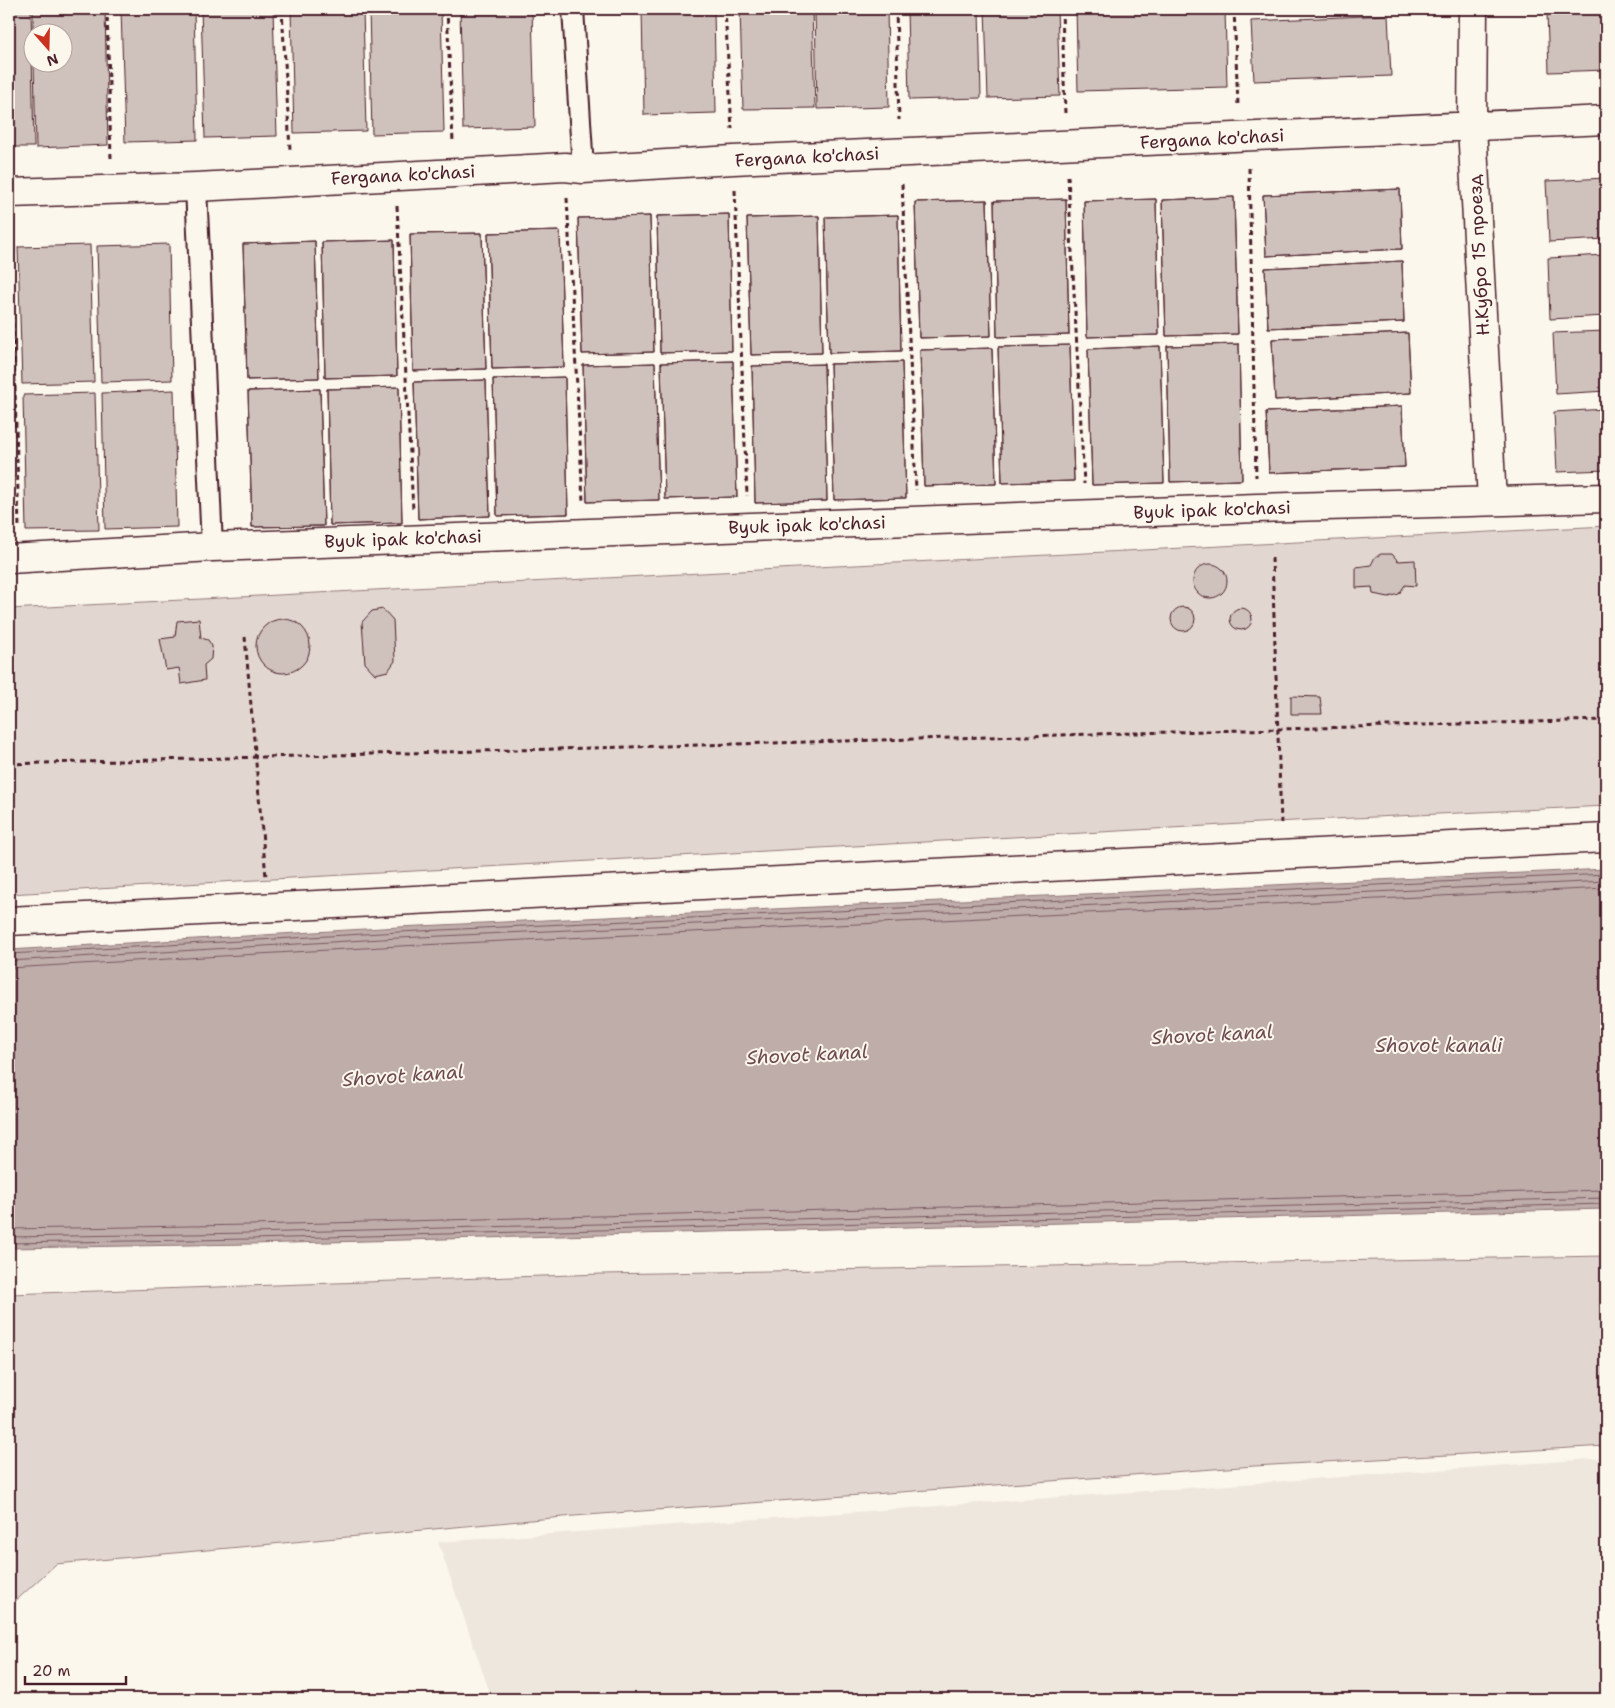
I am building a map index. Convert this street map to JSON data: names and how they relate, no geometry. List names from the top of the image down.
{
  "streets": {
    "street": ["Fergana ko'chasi", "Н.Кубро 15 проезд", "Byuk ipak ko'chasi"]
  },
  "crossings": [
    ["Fergana ko'chasi", "Н.Кубро 15 проезд"],
    ["Н.Кубро 15 проезд", "Byuk ipak ko'chasi"]
  ],
  "water": ["Shovot kanal", "Shovot kanali"],
  "scale_bar": "20 m",
  "north": "bottom"
}
